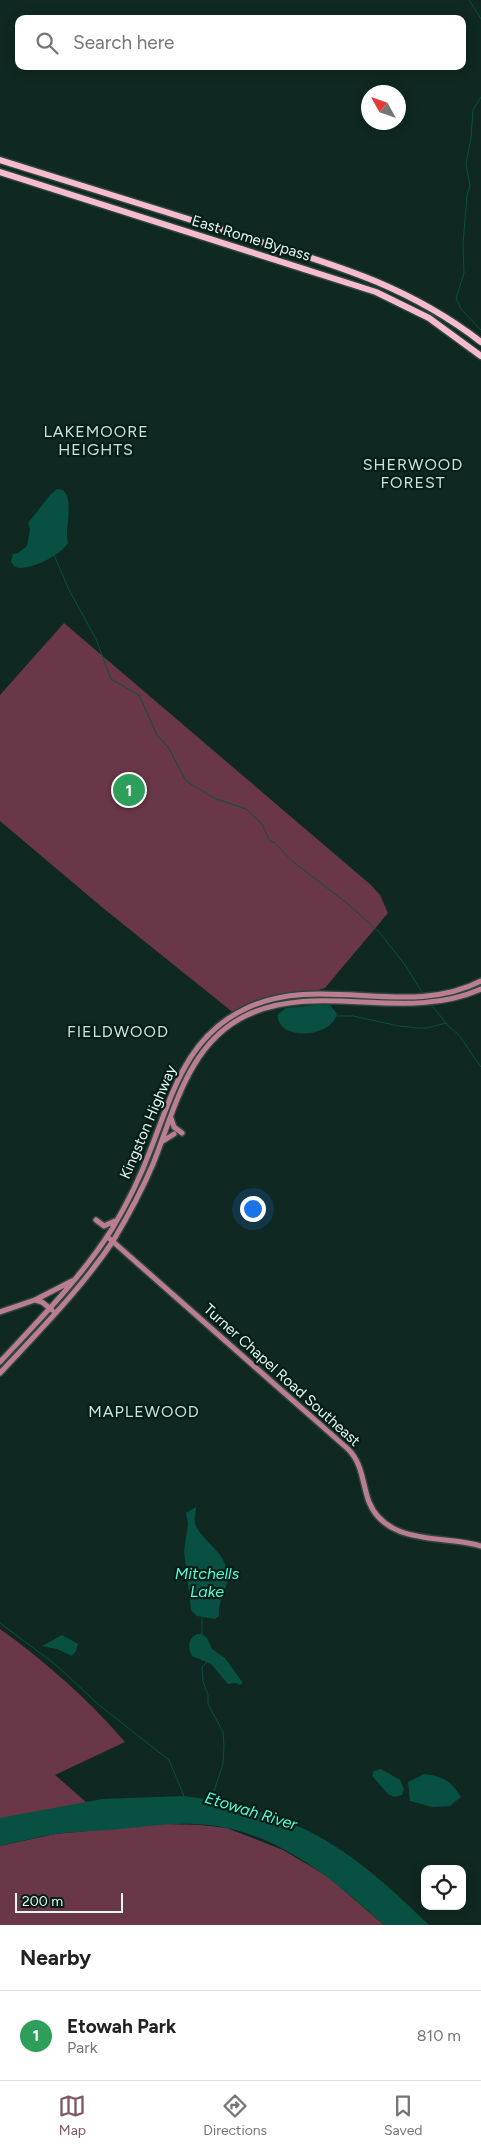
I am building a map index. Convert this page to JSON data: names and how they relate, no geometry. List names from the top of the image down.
{
  "streets": {
    "highway": ["East Rome Bypass"],
    "main road": ["Kingston Highway", "Turner Chapel Road Southeast"]
  },
  "crossings": [
    ["Kingston Highway", "Turner Chapel Road Southeast"]
  ],
  "districts": [
    "LAKEMOORE HEIGHTS",
    "SHERWOOD FOREST",
    "FIELDWOOD",
    "MAPLEWOOD"
  ],
  "water": ["Mitchells Lake", "Etowah River"],
  "scale_bar": "200 m",
  "north": "top left",
  "page": {
    "search": "Search here",
    "pins": "1",
    "scale": "200 m",
    "heading": "Nearby",
    "list": [
      {
        "mark": "1",
        "name": "Etowah Park",
        "note": "Park",
        "value": "810 m"
      }
    ],
    "nav": ["Map", "Directions", "Saved"]
  }
}
